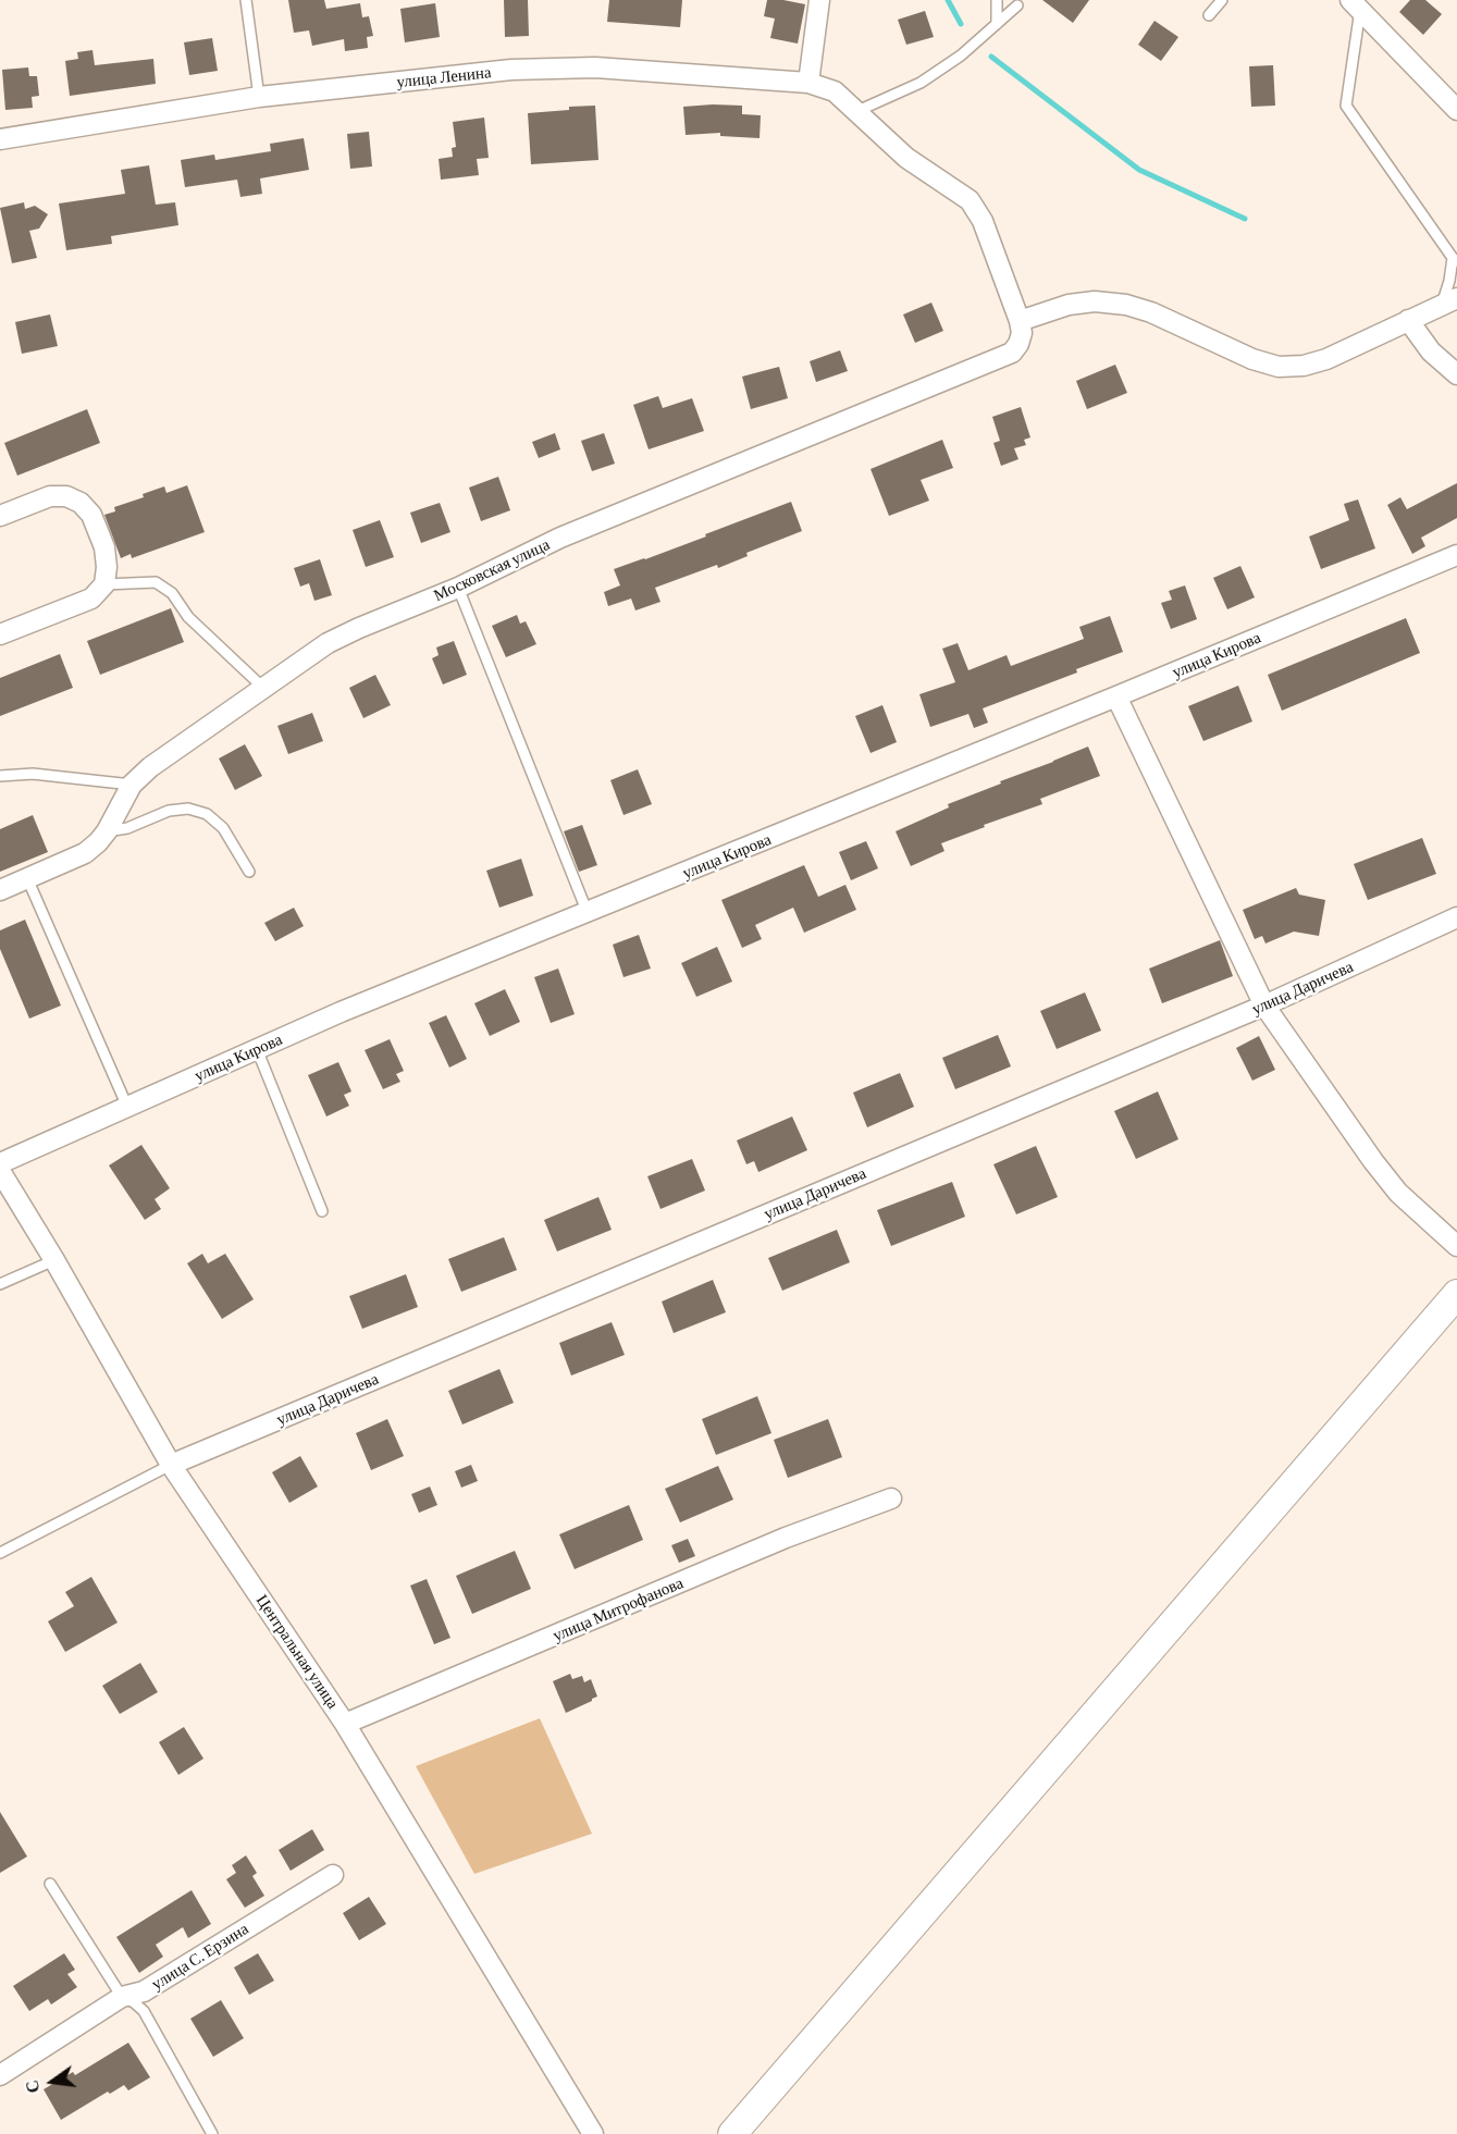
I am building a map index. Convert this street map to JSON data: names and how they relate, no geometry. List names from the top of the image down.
{
  "streets": {
    "street": [
      "улица Ленина",
      "Московская улица",
      "улица Кирова",
      "улица Даричева",
      "улица Митрофанова",
      "Центральная улица",
      "улица С. Ерзина"
    ]
  },
  "crossings": [
    ["улица Ленина", "Московская улица"],
    ["улица Даричева", "Центральная улица"],
    ["улица Митрофанова", "Центральная улица"]
  ],
  "north": "left"
}
